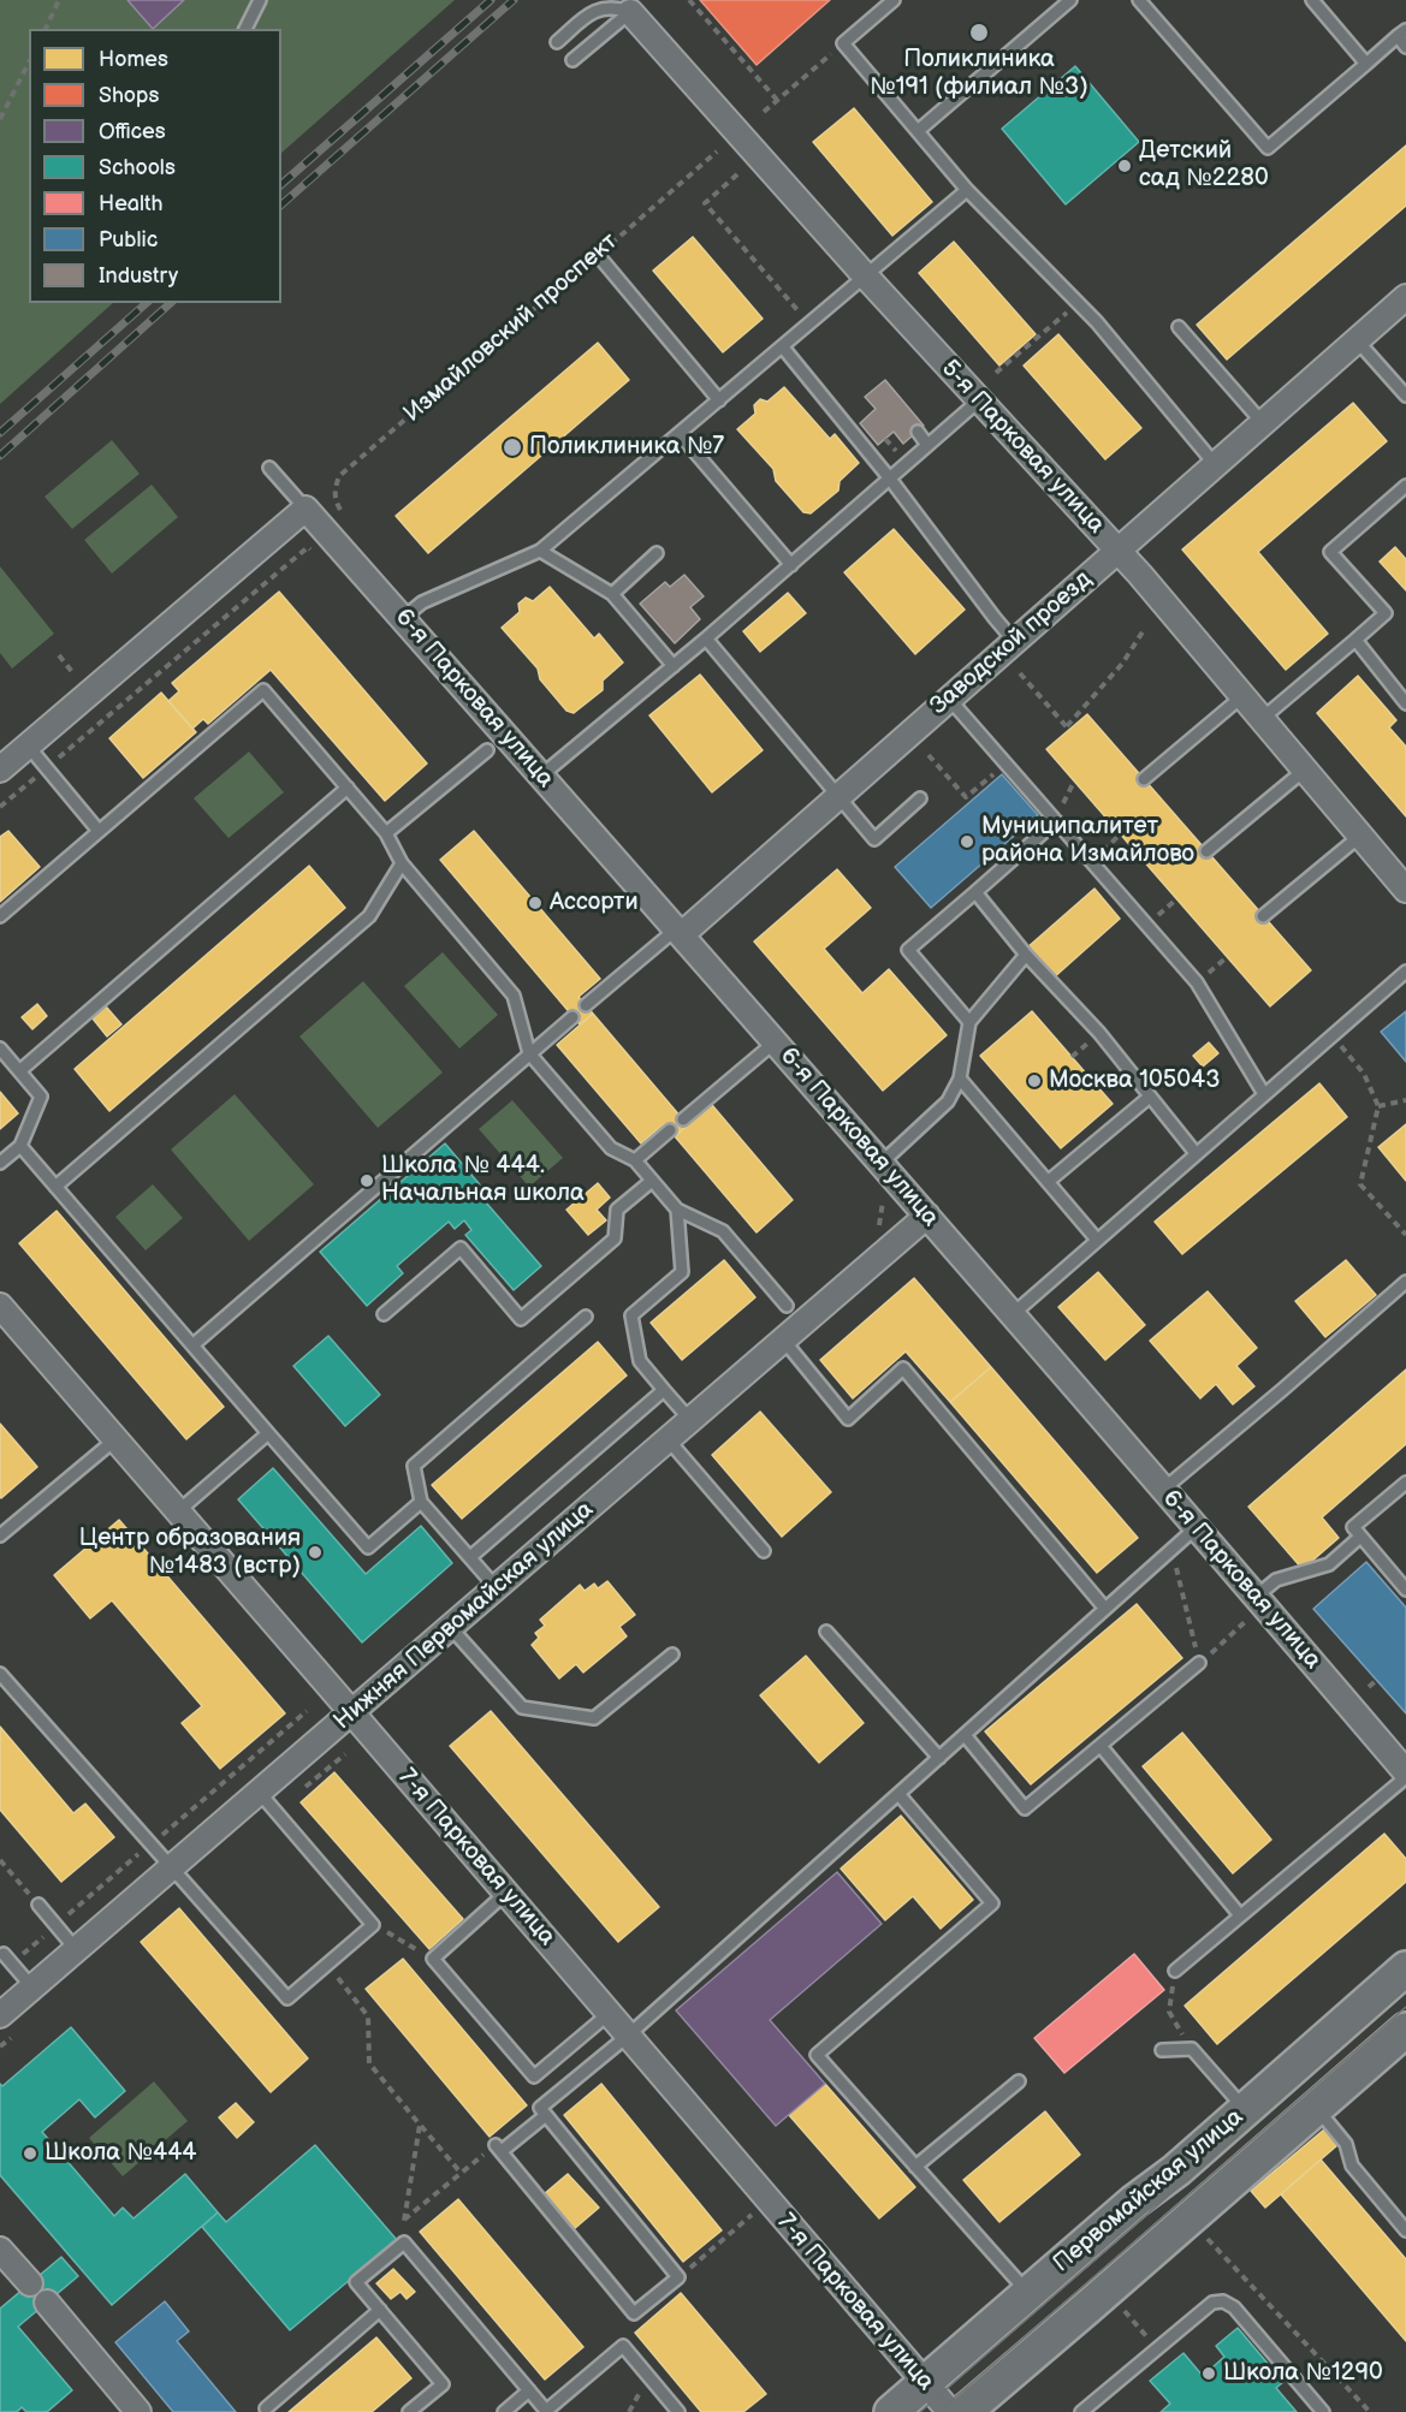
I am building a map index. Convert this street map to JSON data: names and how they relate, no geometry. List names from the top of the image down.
{
  "streets": {
    "main road": ["Первомайская улица"],
    "street": [
      "5-я Парковая улица",
      "Заводской проезд",
      "6-я Парковая улица",
      "Нижняя Первомайская улица",
      "7-я Парковая улица"
    ],
    "path": ["Измайловский проспект"]
  },
  "crossings": [
    ["5-я Парковая улица", "Заводской проезд"],
    ["Заводской проезд", "6-я Парковая улица"],
    ["6-я Парковая улица", "Нижняя Первомайская улица"],
    ["Нижняя Первомайская улица", "7-я Парковая улица"],
    ["7-я Парковая улица", "Первомайская улица"]
  ],
  "places": [
    "Поликлиника №191 (филиал №3)",
    "Детский сад №2280",
    "Поликлиника №7",
    "Муниципалитет района Измайлово",
    "Ассорти",
    "Москва 105043",
    "Школа № 444. Начальная школа",
    "Центр образования №1483 (встр)",
    "Школа №444",
    "Школа №1290"
  ],
  "legend": [
    "Homes",
    "Shops",
    "Offices",
    "Schools",
    "Health",
    "Public",
    "Industry"
  ]
}
